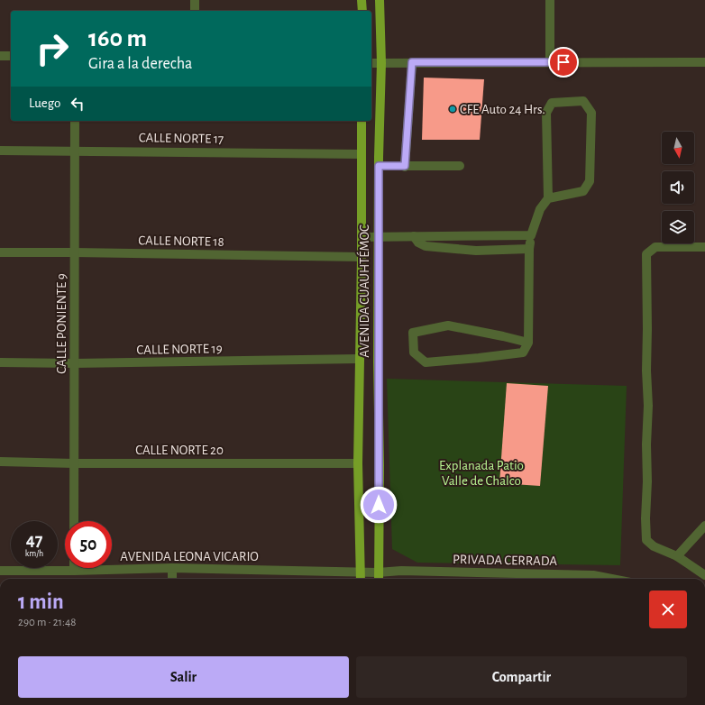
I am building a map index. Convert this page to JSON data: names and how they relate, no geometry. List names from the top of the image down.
{
  "streets": {
    "main road": ["AVENIDA CUAUHTÉMOC"],
    "street": [
      "CALLE NORTE 17",
      "CALLE NORTE 18",
      "CALLE PONIENTE 9",
      "CALLE NORTE 19",
      "CALLE NORTE 20",
      "AVENIDA LEONA VICARIO",
      "PRIVADA CERRADA"
    ]
  },
  "crossings": [
    ["CALLE NORTE 17", "AVENIDA CUAUHTÉMOC"],
    ["CALLE NORTE 17", "CALLE PONIENTE 9"],
    ["CALLE NORTE 18", "AVENIDA CUAUHTÉMOC"],
    ["CALLE NORTE 18", "CALLE PONIENTE 9"],
    ["AVENIDA CUAUHTÉMOC", "CALLE NORTE 19"],
    ["AVENIDA CUAUHTÉMOC", "CALLE NORTE 20"],
    ["AVENIDA CUAUHTÉMOC", "AVENIDA LEONA VICARIO"],
    ["AVENIDA CUAUHTÉMOC", "PRIVADA CERRADA"],
    ["CALLE PONIENTE 9", "CALLE NORTE 19"],
    ["CALLE PONIENTE 9", "CALLE NORTE 20"],
    ["AVENIDA LEONA VICARIO", "PRIVADA CERRADA"]
  ],
  "parks": ["Explanada Patio Valle de Chalco"],
  "places": ["CFE Auto 24 Hrs."],
  "north": "bottom",
  "page": {
    "turn": ["160 m", "Gira a la derecha"],
    "then": "Luego",
    "speed": "47 km/h",
    "limit": "50",
    "heading": ["1 min", "290 m · 21:48"],
    "buttons": ["Salir", "Compartir"]
  }
}
